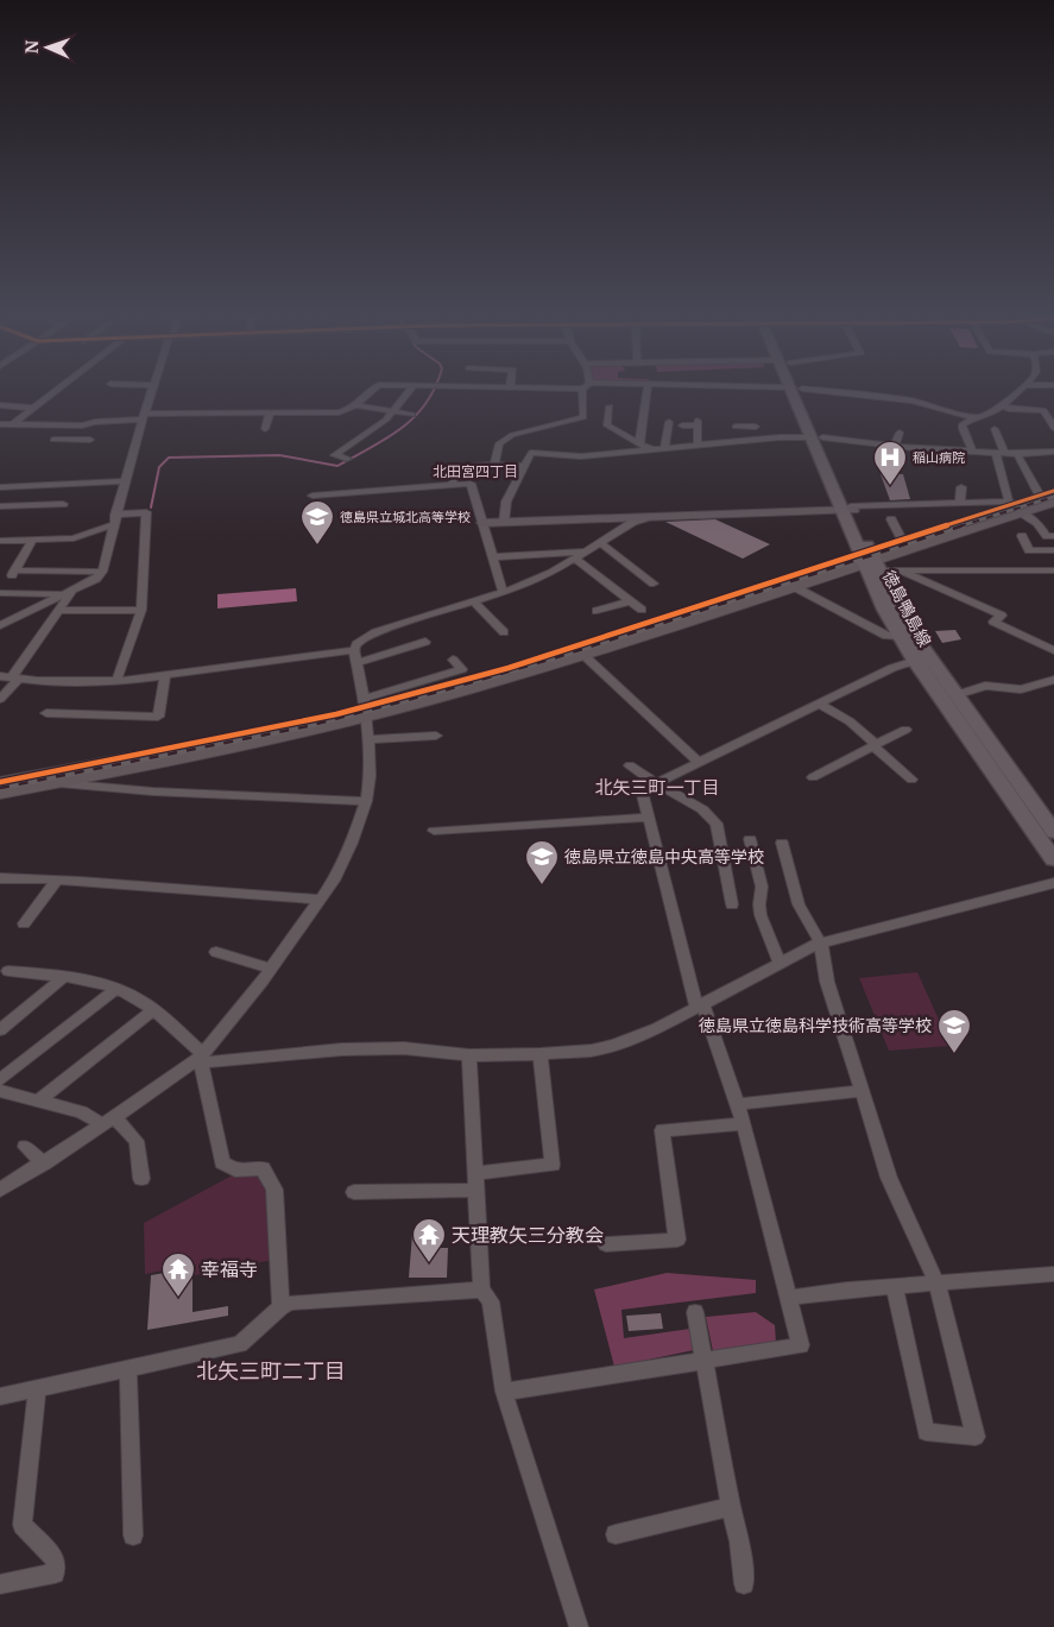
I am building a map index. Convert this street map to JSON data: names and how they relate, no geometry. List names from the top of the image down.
{
  "streets": {
    "main road": ["徳島鴨島線"]
  },
  "districts": ["北田宮四丁目", "北矢三町一丁目", "北矢三町二丁目"],
  "places": {
    "hospital": ["稲山病院"],
    "school or university": ["徳島県立城北高等学校", "徳島県立徳島中央高等学校", "徳島県立徳島科学技術高等学校"],
    "temple": ["天理教矢三分教会", "幸福寺"]
  },
  "north": "left"
}
